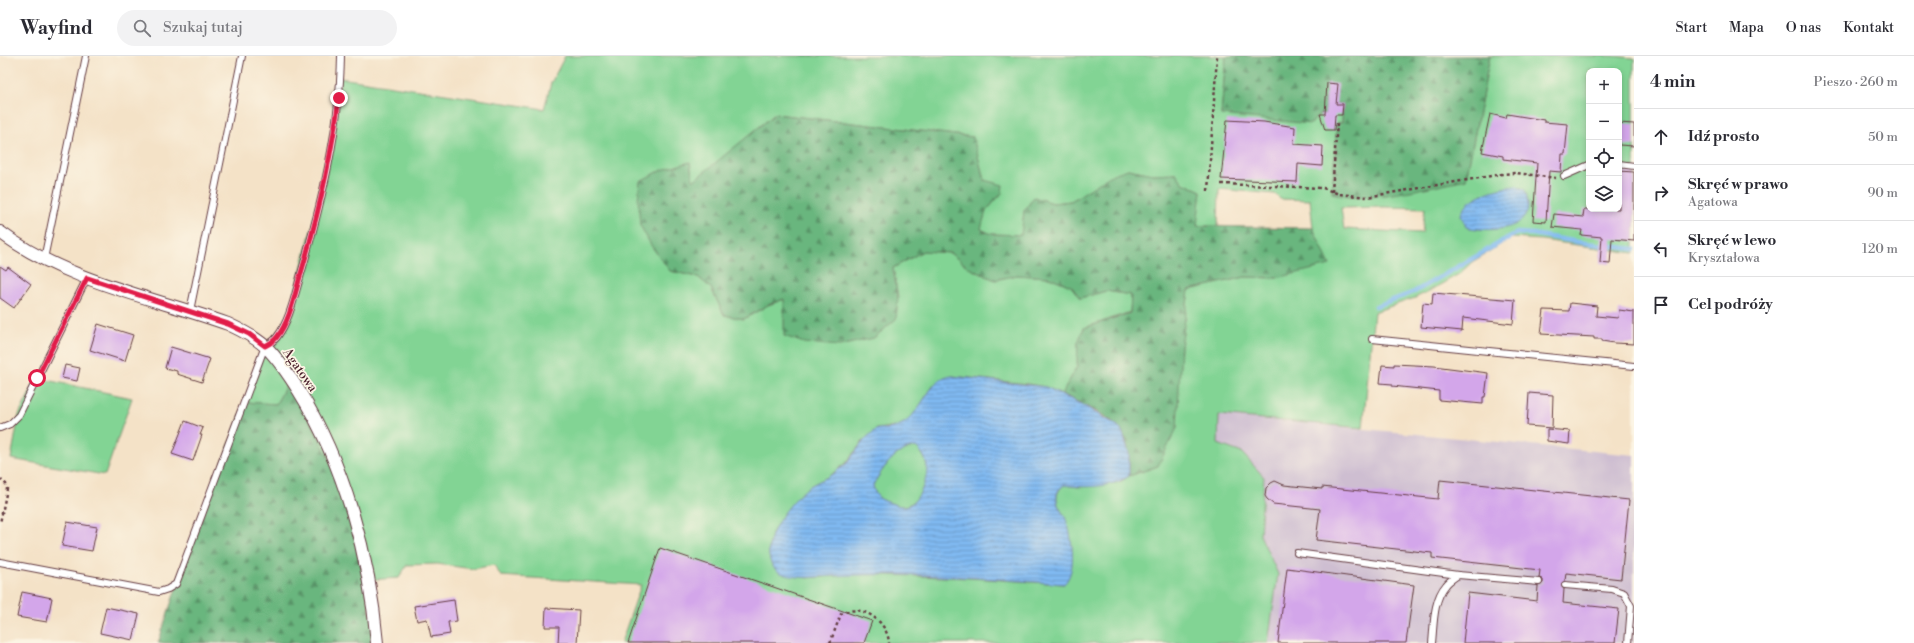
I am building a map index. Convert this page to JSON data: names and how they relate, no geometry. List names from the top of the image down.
{
  "streets": {
    "street": ["Agatowa"]
  },
  "page": {
    "header": "Wayfind",
    "search": "Szukaj tutaj",
    "nav": [
      "Start",
      "Mapa",
      "O nas",
      "Kontakt"
    ],
    "heading": ["4 min", "Pieszo · 260 m"],
    "map_buttons": ["+", "−"],
    "list": [
      ["Idź prosto", "50 m"],
      ["Skręć w prawo", "Agatowa", "90 m"],
      ["Skręć w lewo", "Kryształowa", "120 m"],
      "Cel podróży"
    ]
  }
}
